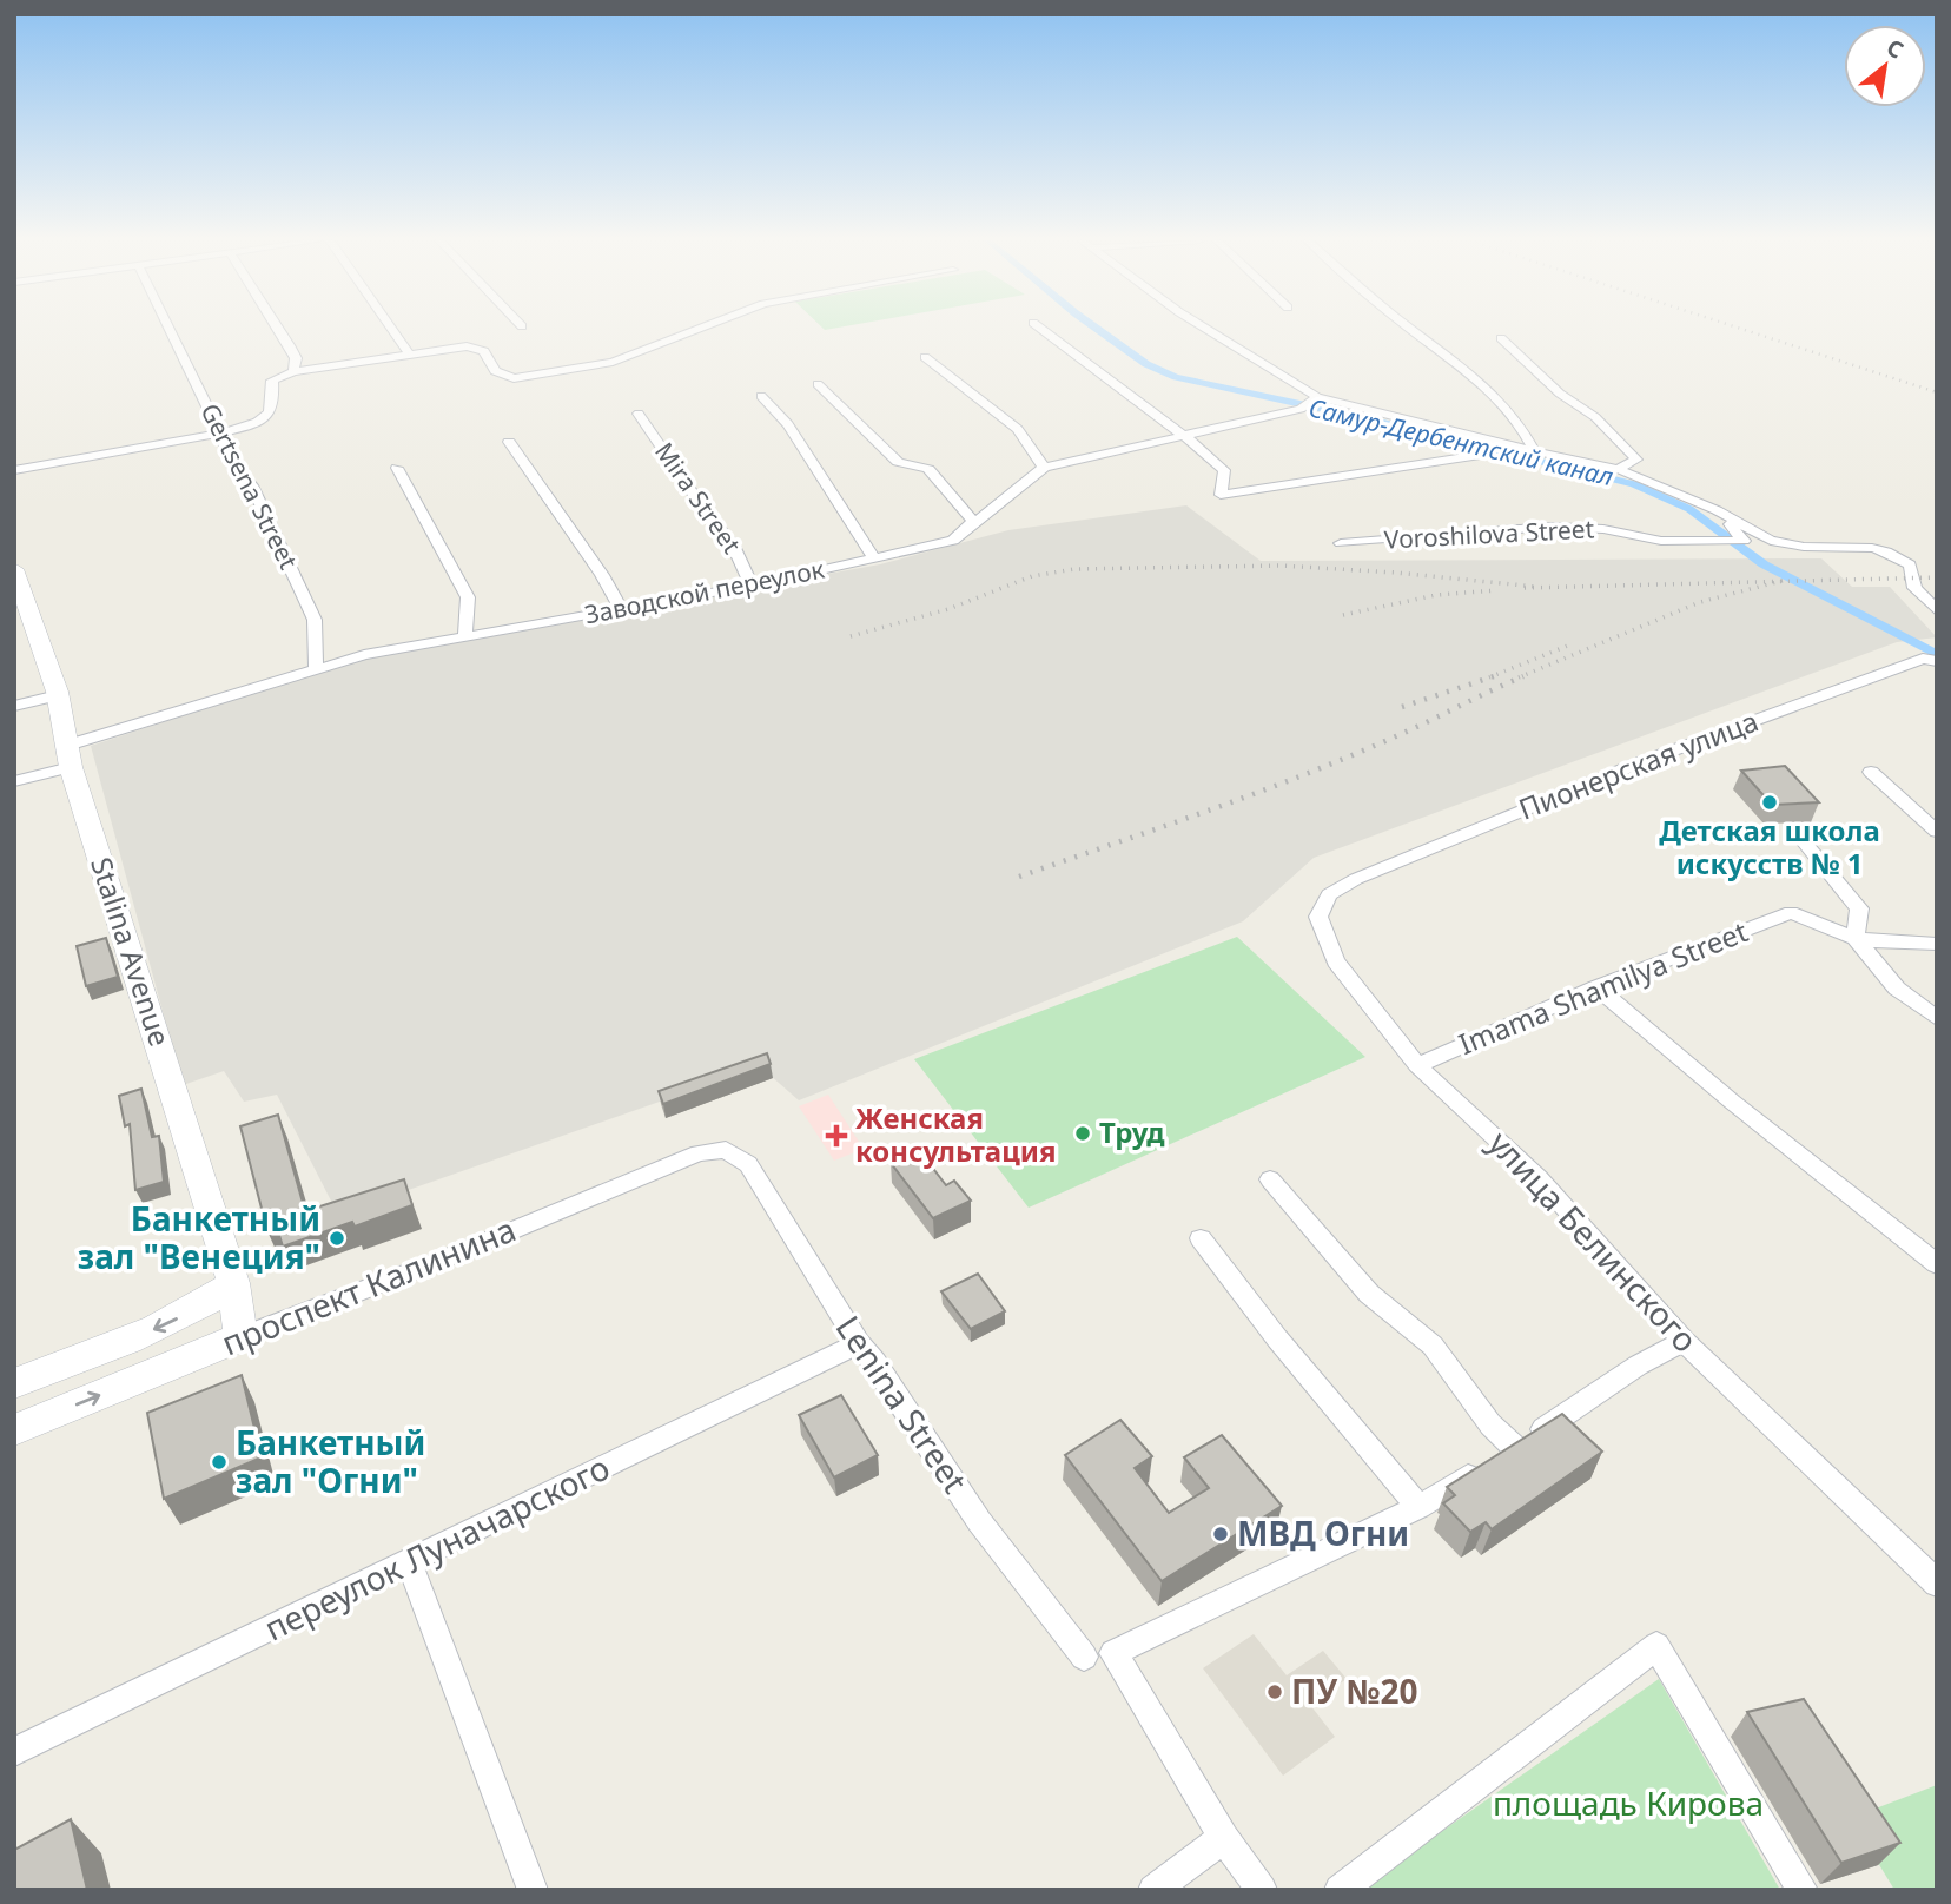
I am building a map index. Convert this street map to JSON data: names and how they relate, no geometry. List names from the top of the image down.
{
  "streets": {
    "street": [
      "Gertsena Street",
      "Mira Street",
      "Voroshilova Street",
      "Заводской переулок",
      "Пионерская улица",
      "Stalina Avenue",
      "Imama Shamilya Street",
      "улица Белинского",
      "проспект Калинина",
      "Lenina Street",
      "переулок Луначарского"
    ]
  },
  "crossings": [
    ["Gertsena Street", "Заводской переулок"],
    ["Mira Street", "Заводской переулок"],
    ["Заводской переулок", "Stalina Avenue"],
    ["Пионерская улица", "улица Белинского"],
    ["Stalina Avenue", "проспект Калинина"],
    ["Imama Shamilya Street", "улица Белинского"],
    ["проспект Калинина", "Lenina Street"],
    ["Lenina Street", "переулок Луначарского"]
  ],
  "water": ["Самур-Дербентский канал"],
  "parks": ["площадь Кирова"],
  "places": {
    "other": [
      "Детская школа искусств № 1",
      "Труд",
      "Банкетный зал \"Венеция\"",
      "Банкетный зал \"Огни\"",
      "МВД Огни",
      "ПУ №20"
    ],
    "health": ["Женская консультация"]
  },
  "north": "top right"
}
